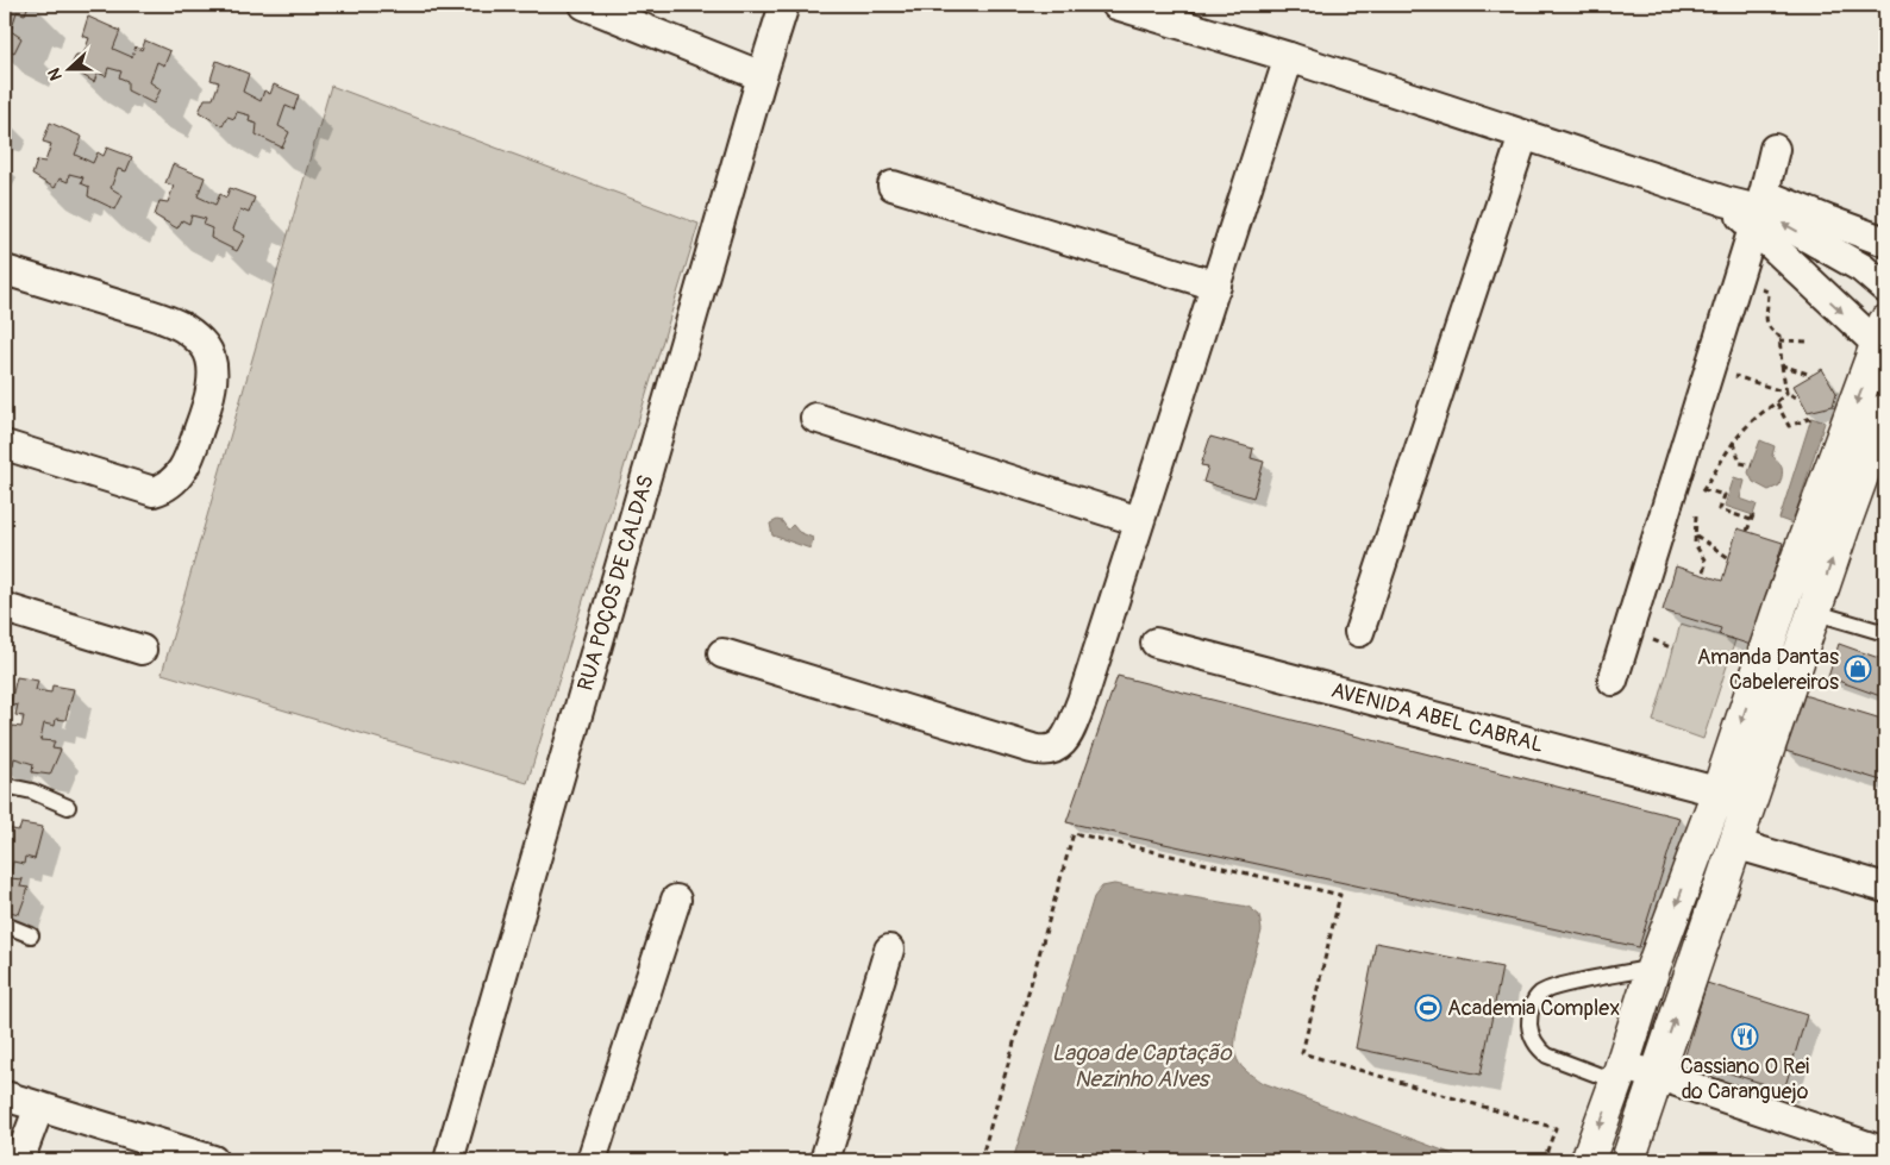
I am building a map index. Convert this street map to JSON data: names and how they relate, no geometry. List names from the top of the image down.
{
  "streets": {
    "street": ["RUA POÇOS DE CALDAS", "AVENIDA ABEL CABRAL"]
  },
  "water": ["Lagoa de Captação Nezinho Alves"],
  "places": {
    "shop": ["Amanda Dantas Cabelereiros"],
    "sports": ["Academia Complex"],
    "restaurant": ["Cassiano O Rei do Caranguejo"]
  },
  "north": "left"
}
